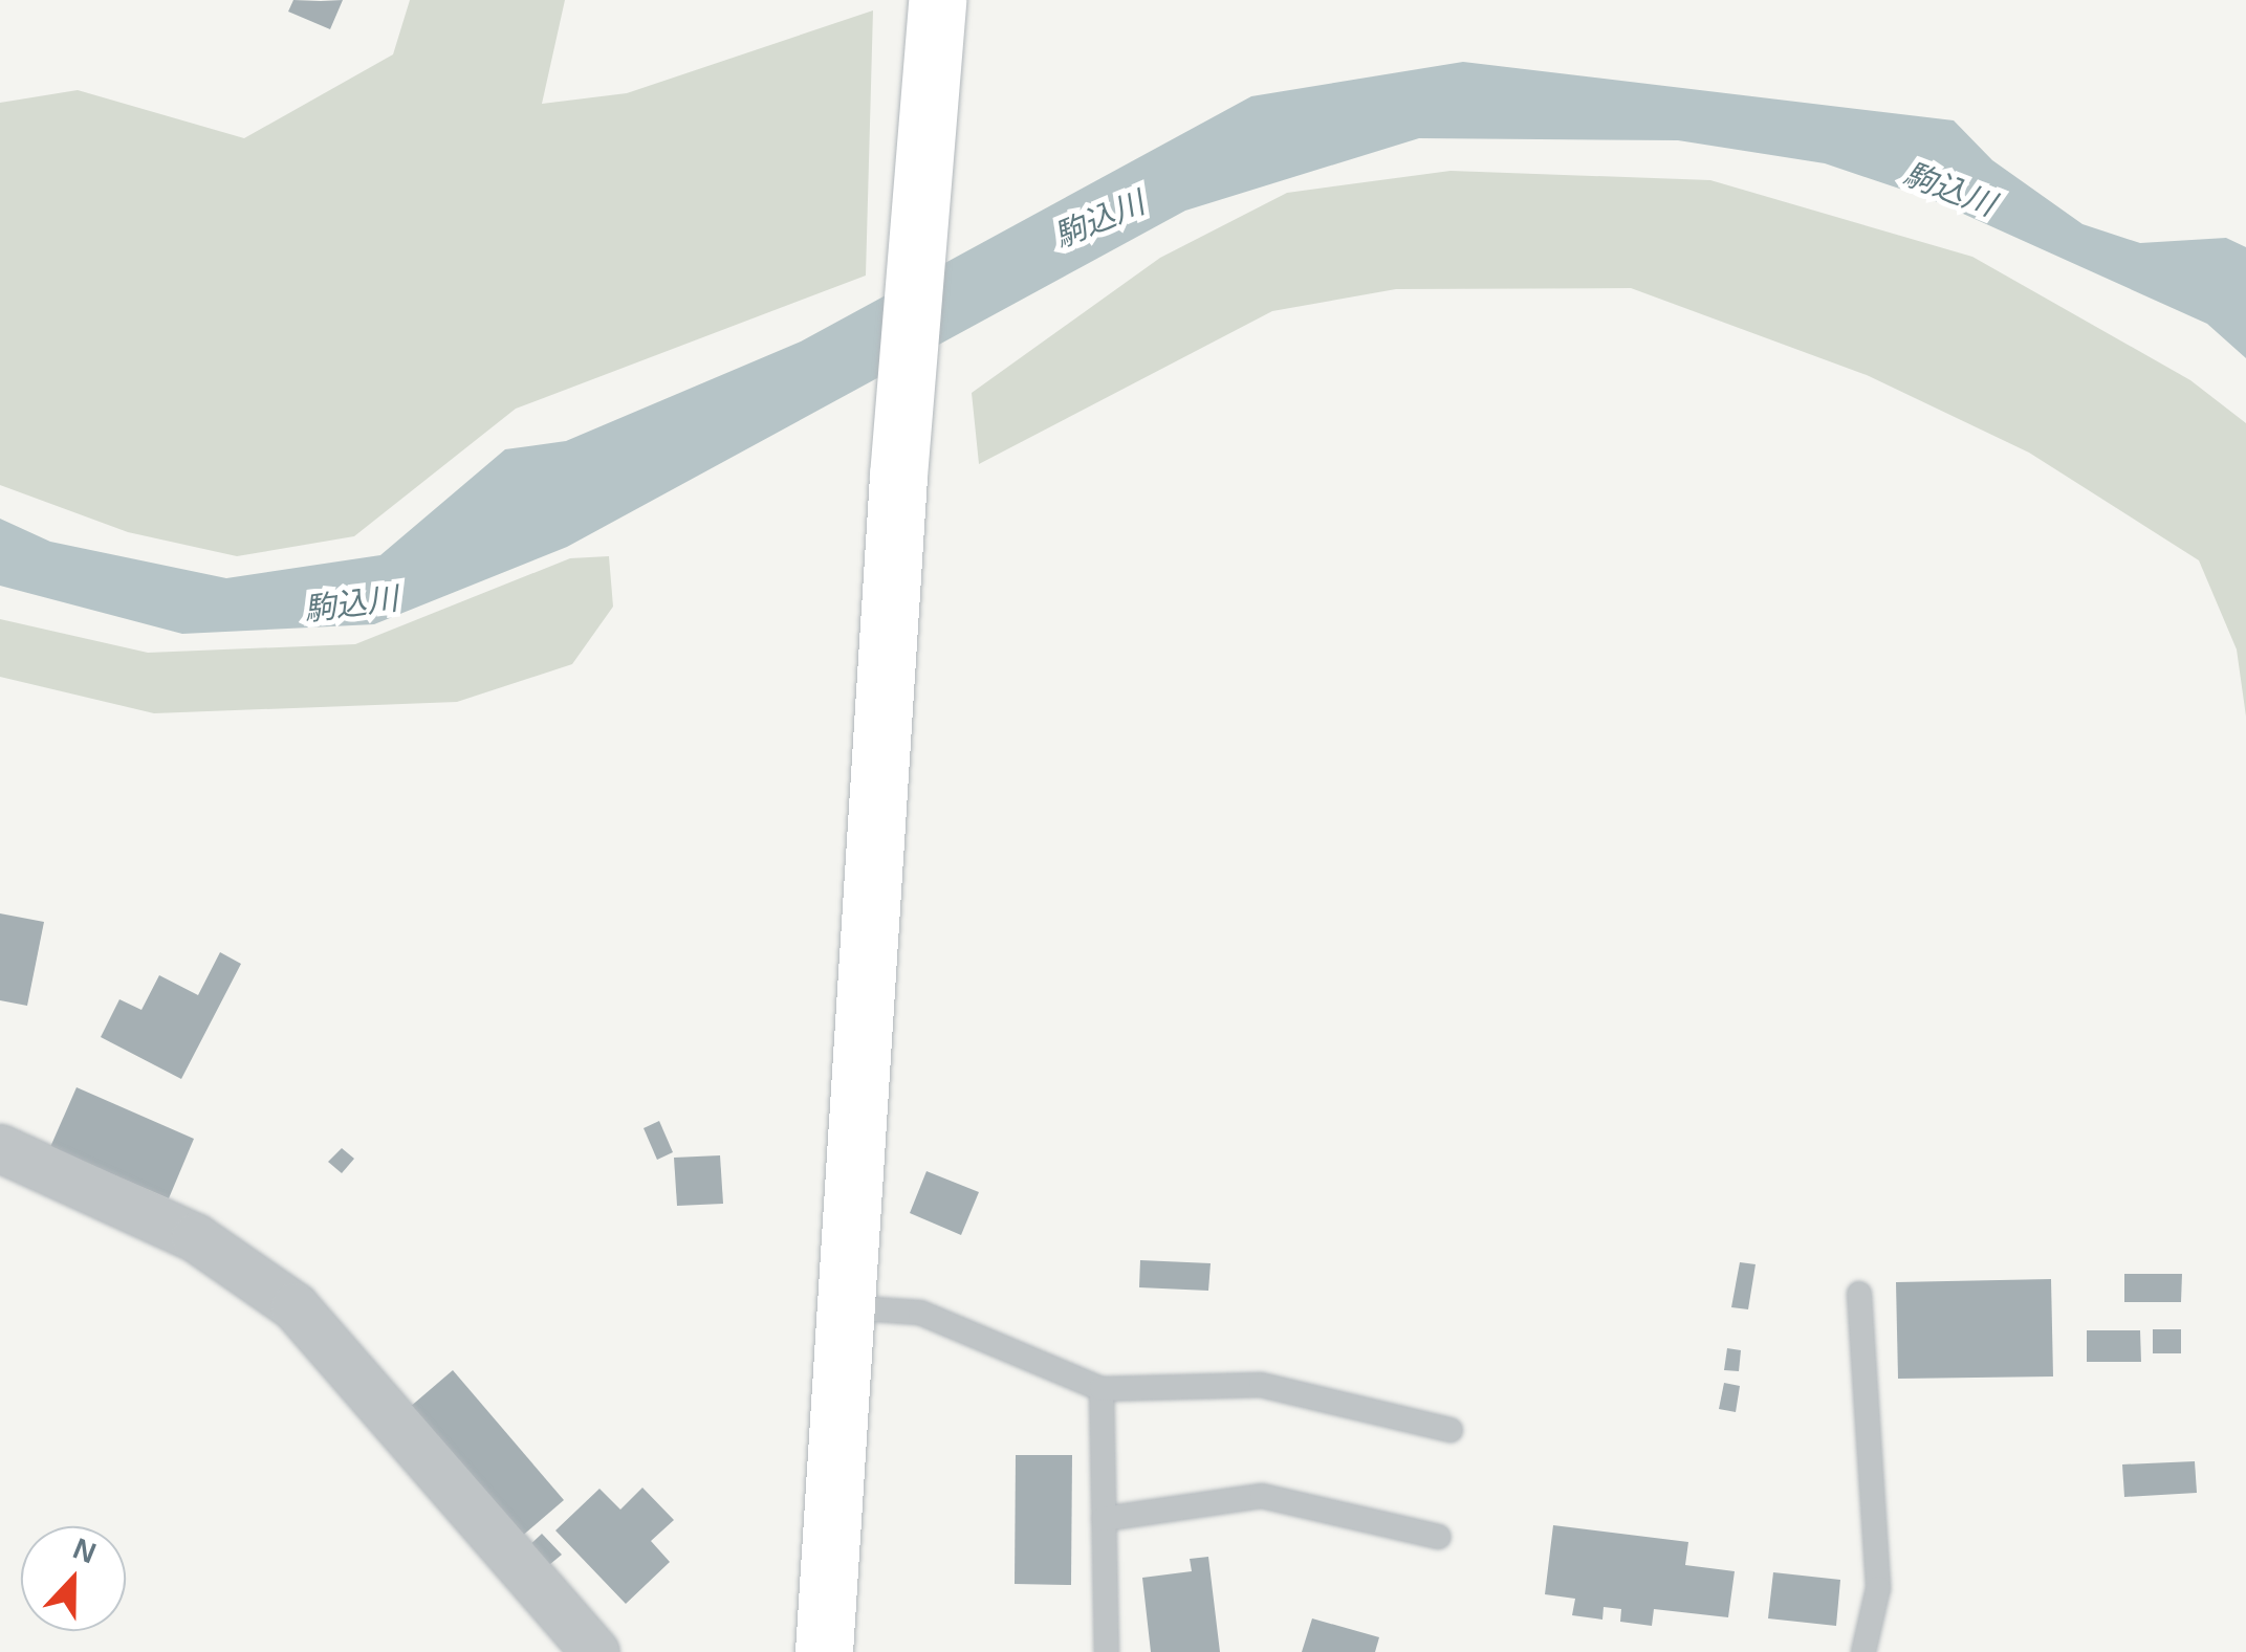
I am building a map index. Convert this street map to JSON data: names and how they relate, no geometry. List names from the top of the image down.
{
  "water": ["駒込川"],
  "north": "top"
}
